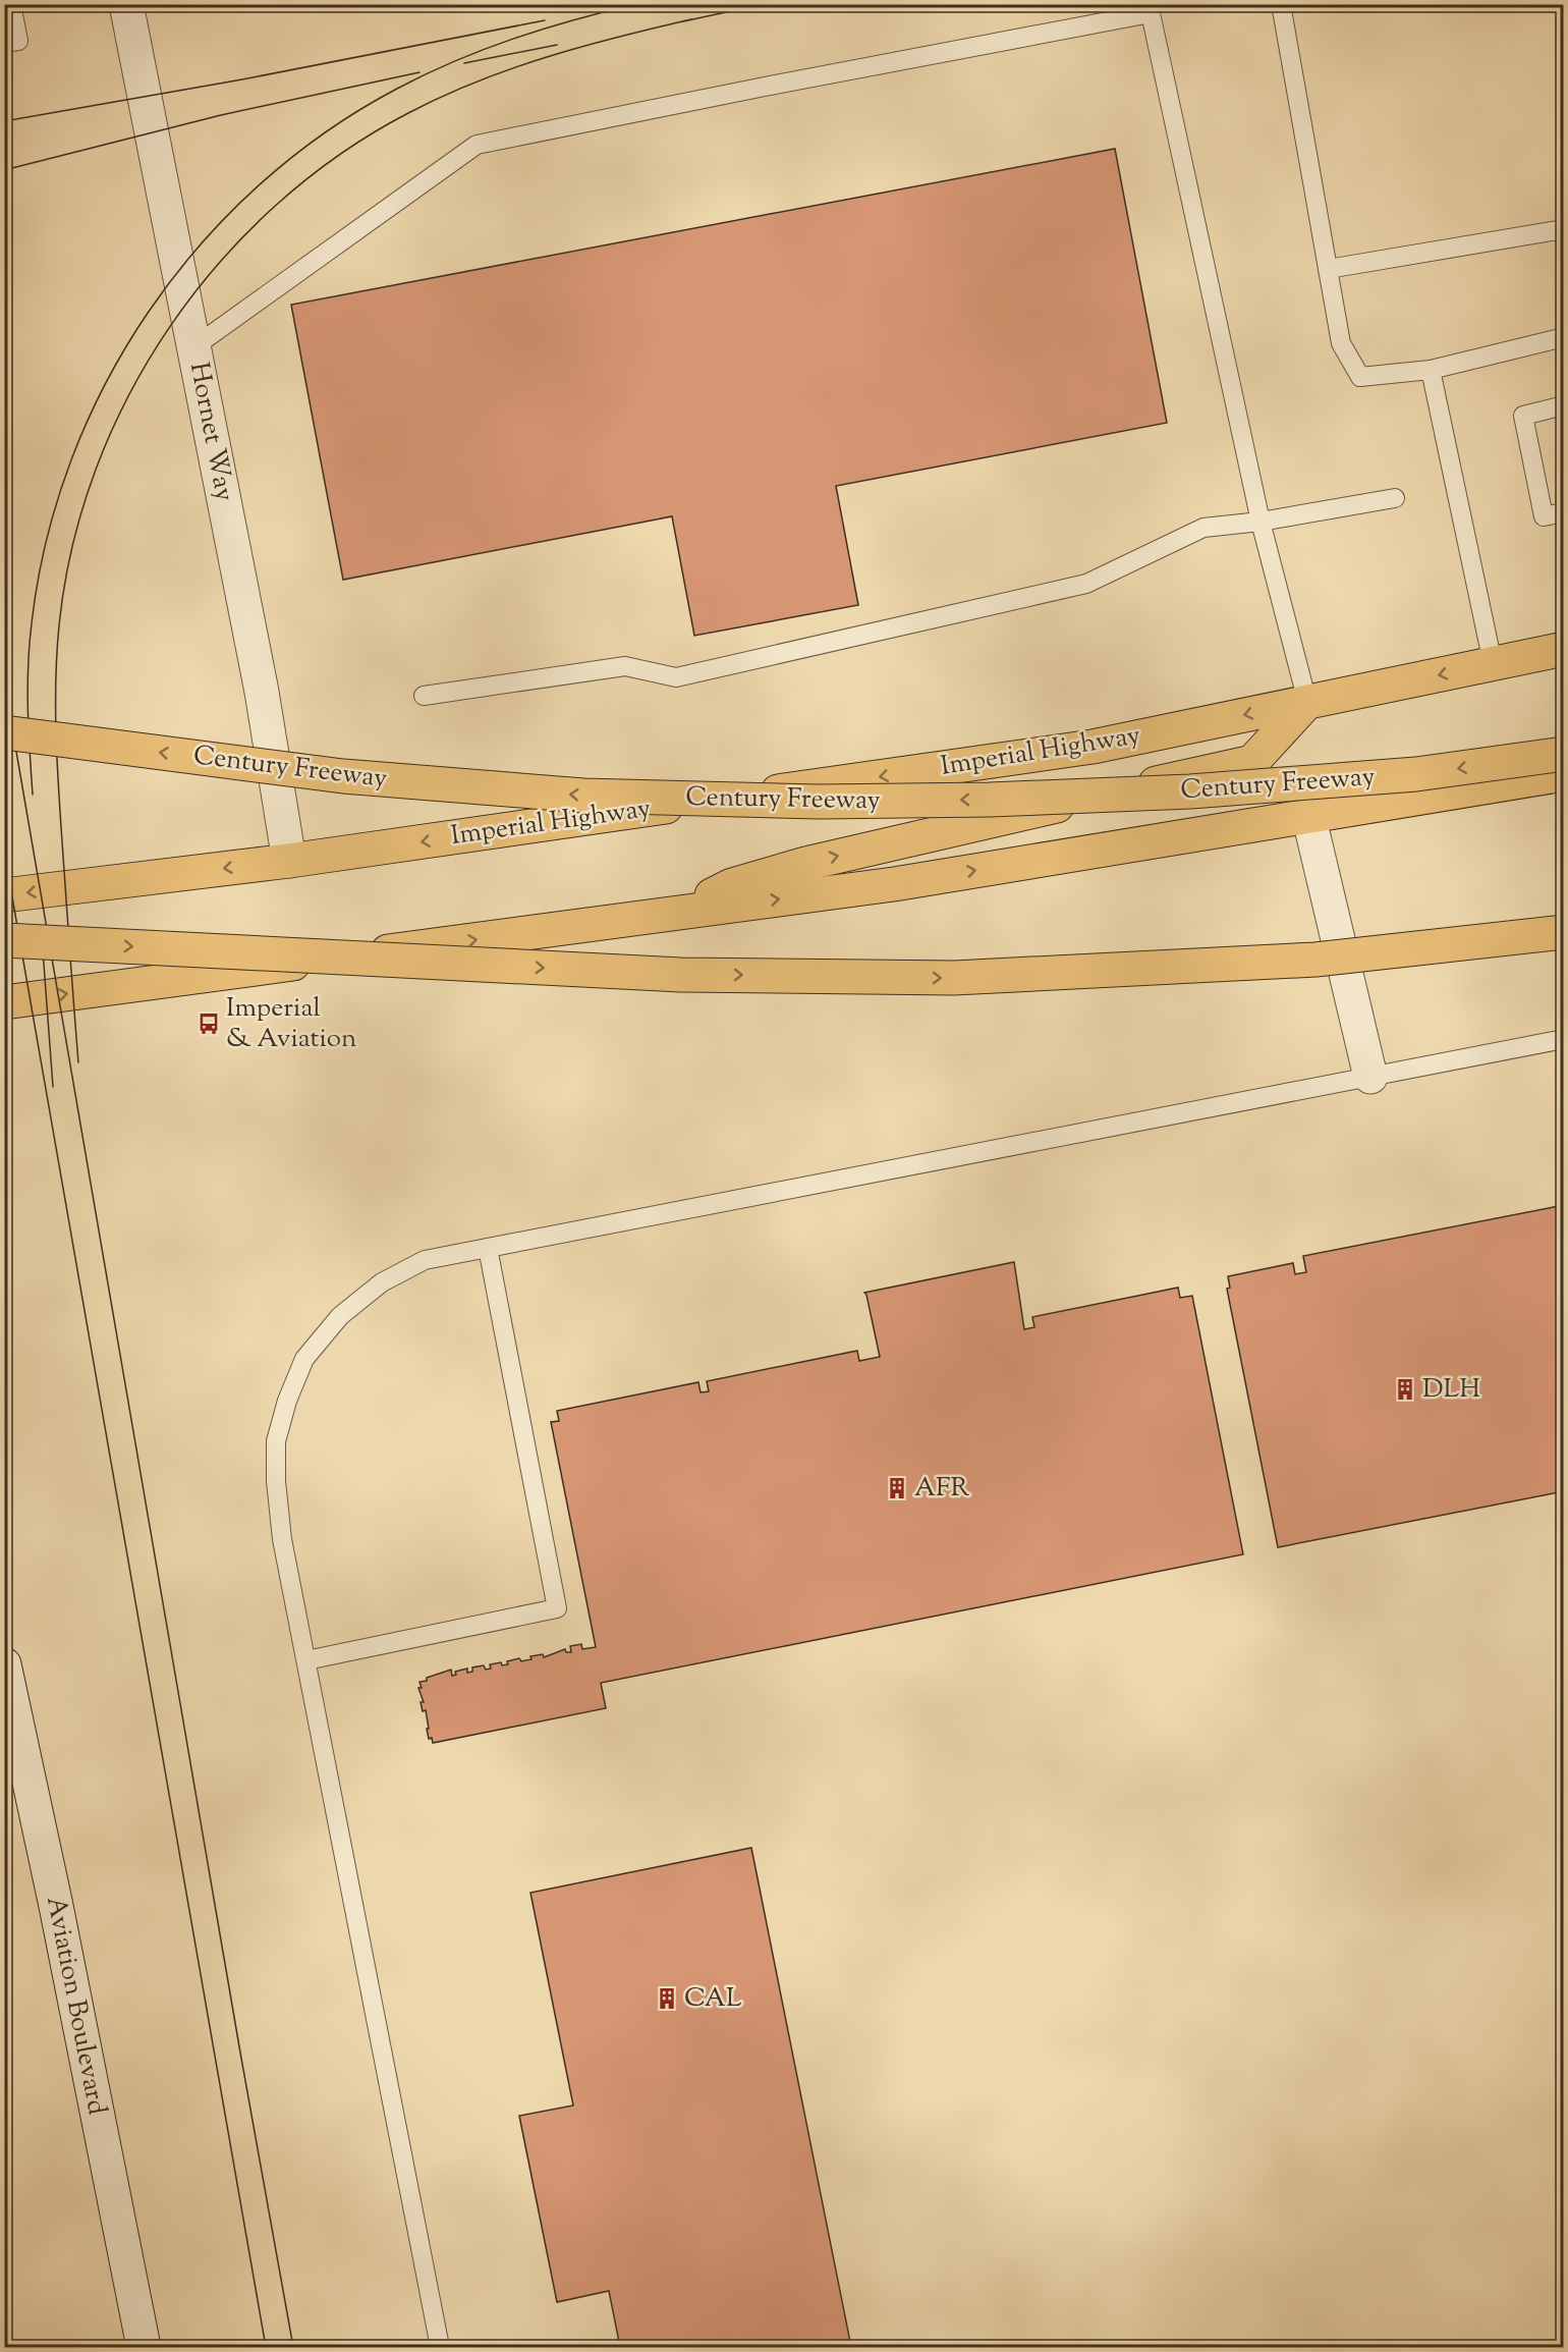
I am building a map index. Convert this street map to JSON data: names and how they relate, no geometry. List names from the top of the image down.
{
  "streets": {
    "main road": ["Imperial Highway", "Century Freeway"],
    "street": ["Hornet Way", "Aviation Boulevard"]
  },
  "crossings": [
    ["Hornet Way", "Imperial Highway"]
  ],
  "places": {
    "bus stop": ["Imperial & Aviation"],
    "building": ["DLH", "AFR", "CAL"]
  }
}
